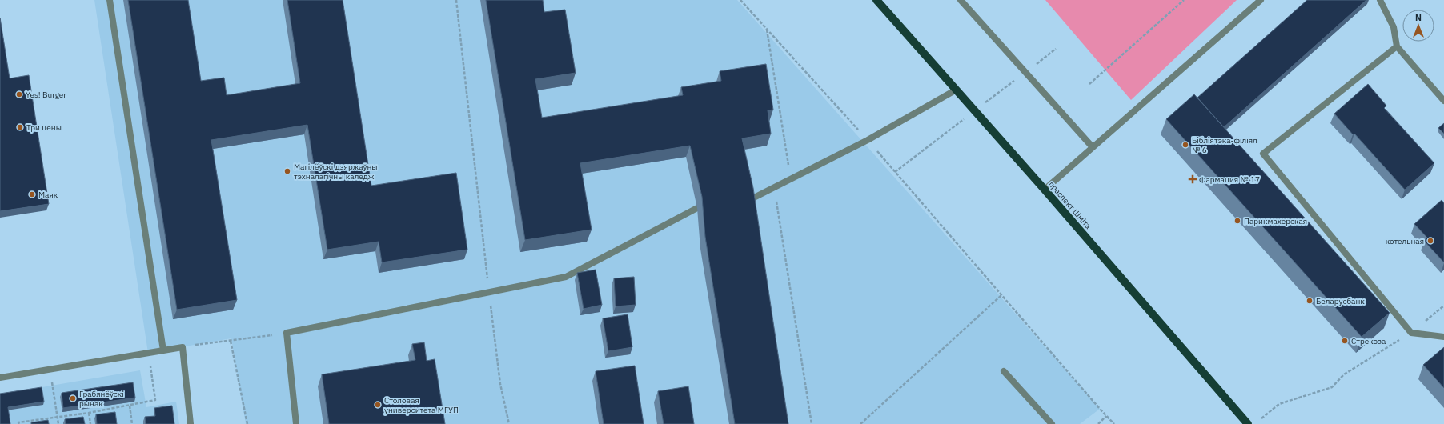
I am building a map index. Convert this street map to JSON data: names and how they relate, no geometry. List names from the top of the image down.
{
  "streets": {
    "main road": ["праспект Шміта"]
  },
  "places": {
    "other": [
      "Yes! Burger",
      "Три цены",
      "Бібліятэка-філіял № 6",
      "Магілёўскі дзяржаўны тэхналагічны каледж",
      "Маяк",
      "Парикмахерская",
      "котельная",
      "Беларусбанк",
      "Стрекоза",
      "Грабянёўскі рынак",
      "Столовая университета МГУП"
    ],
    "health": ["Фармация № 17"]
  },
  "north": "top"
}
